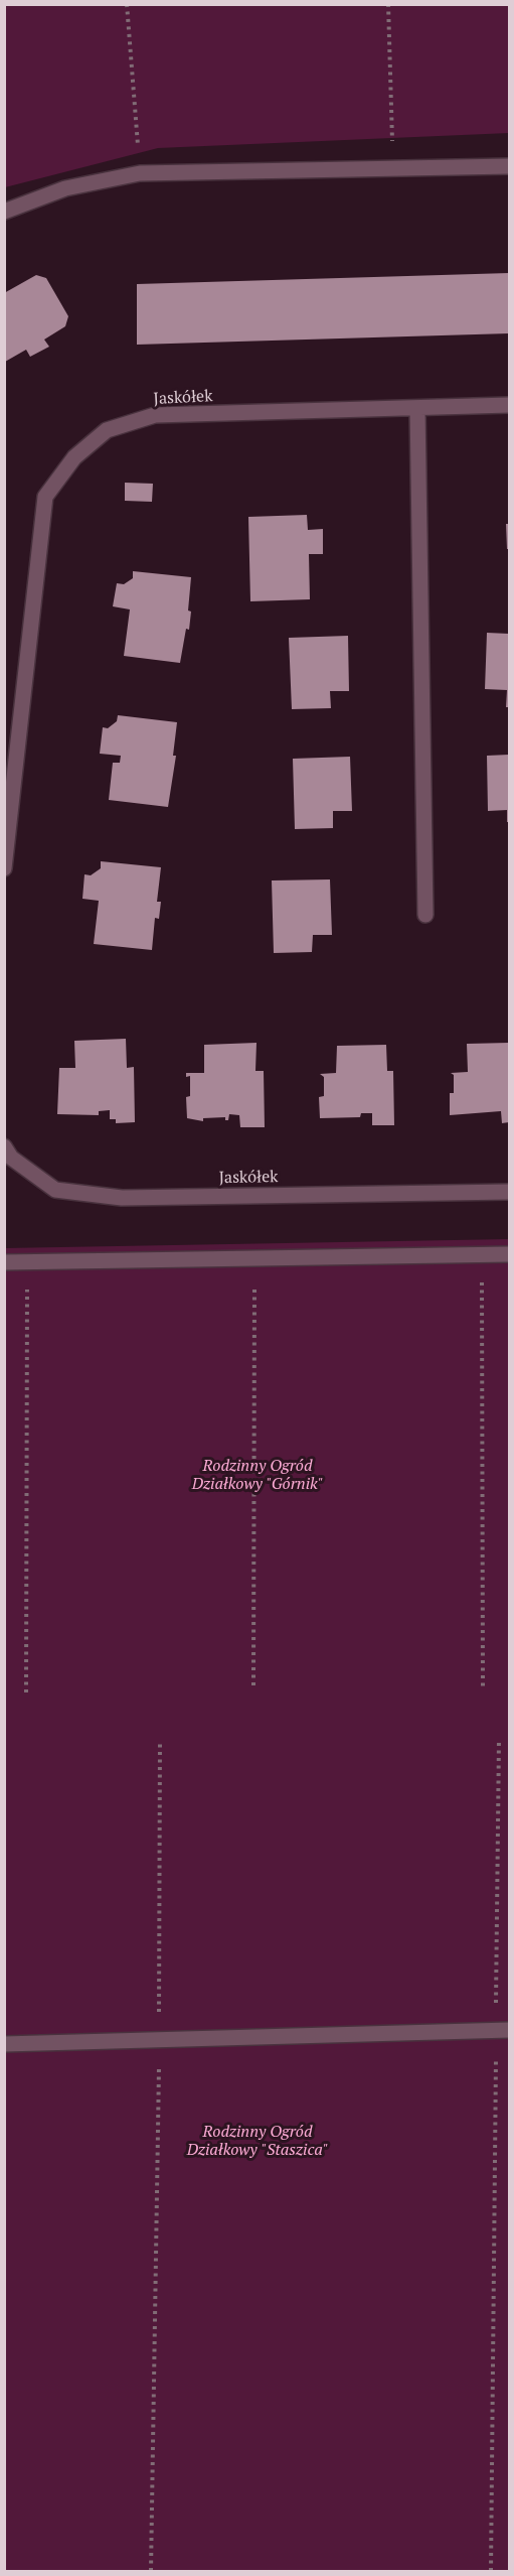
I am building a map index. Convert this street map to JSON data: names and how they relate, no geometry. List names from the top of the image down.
{
  "streets": {
    "street": ["Jaskółek"]
  },
  "parks": ["Rodzinny Ogród Działkowy \"Górnik\"", "Rodzinny Ogród Działkowy \"Staszica\""]
}
